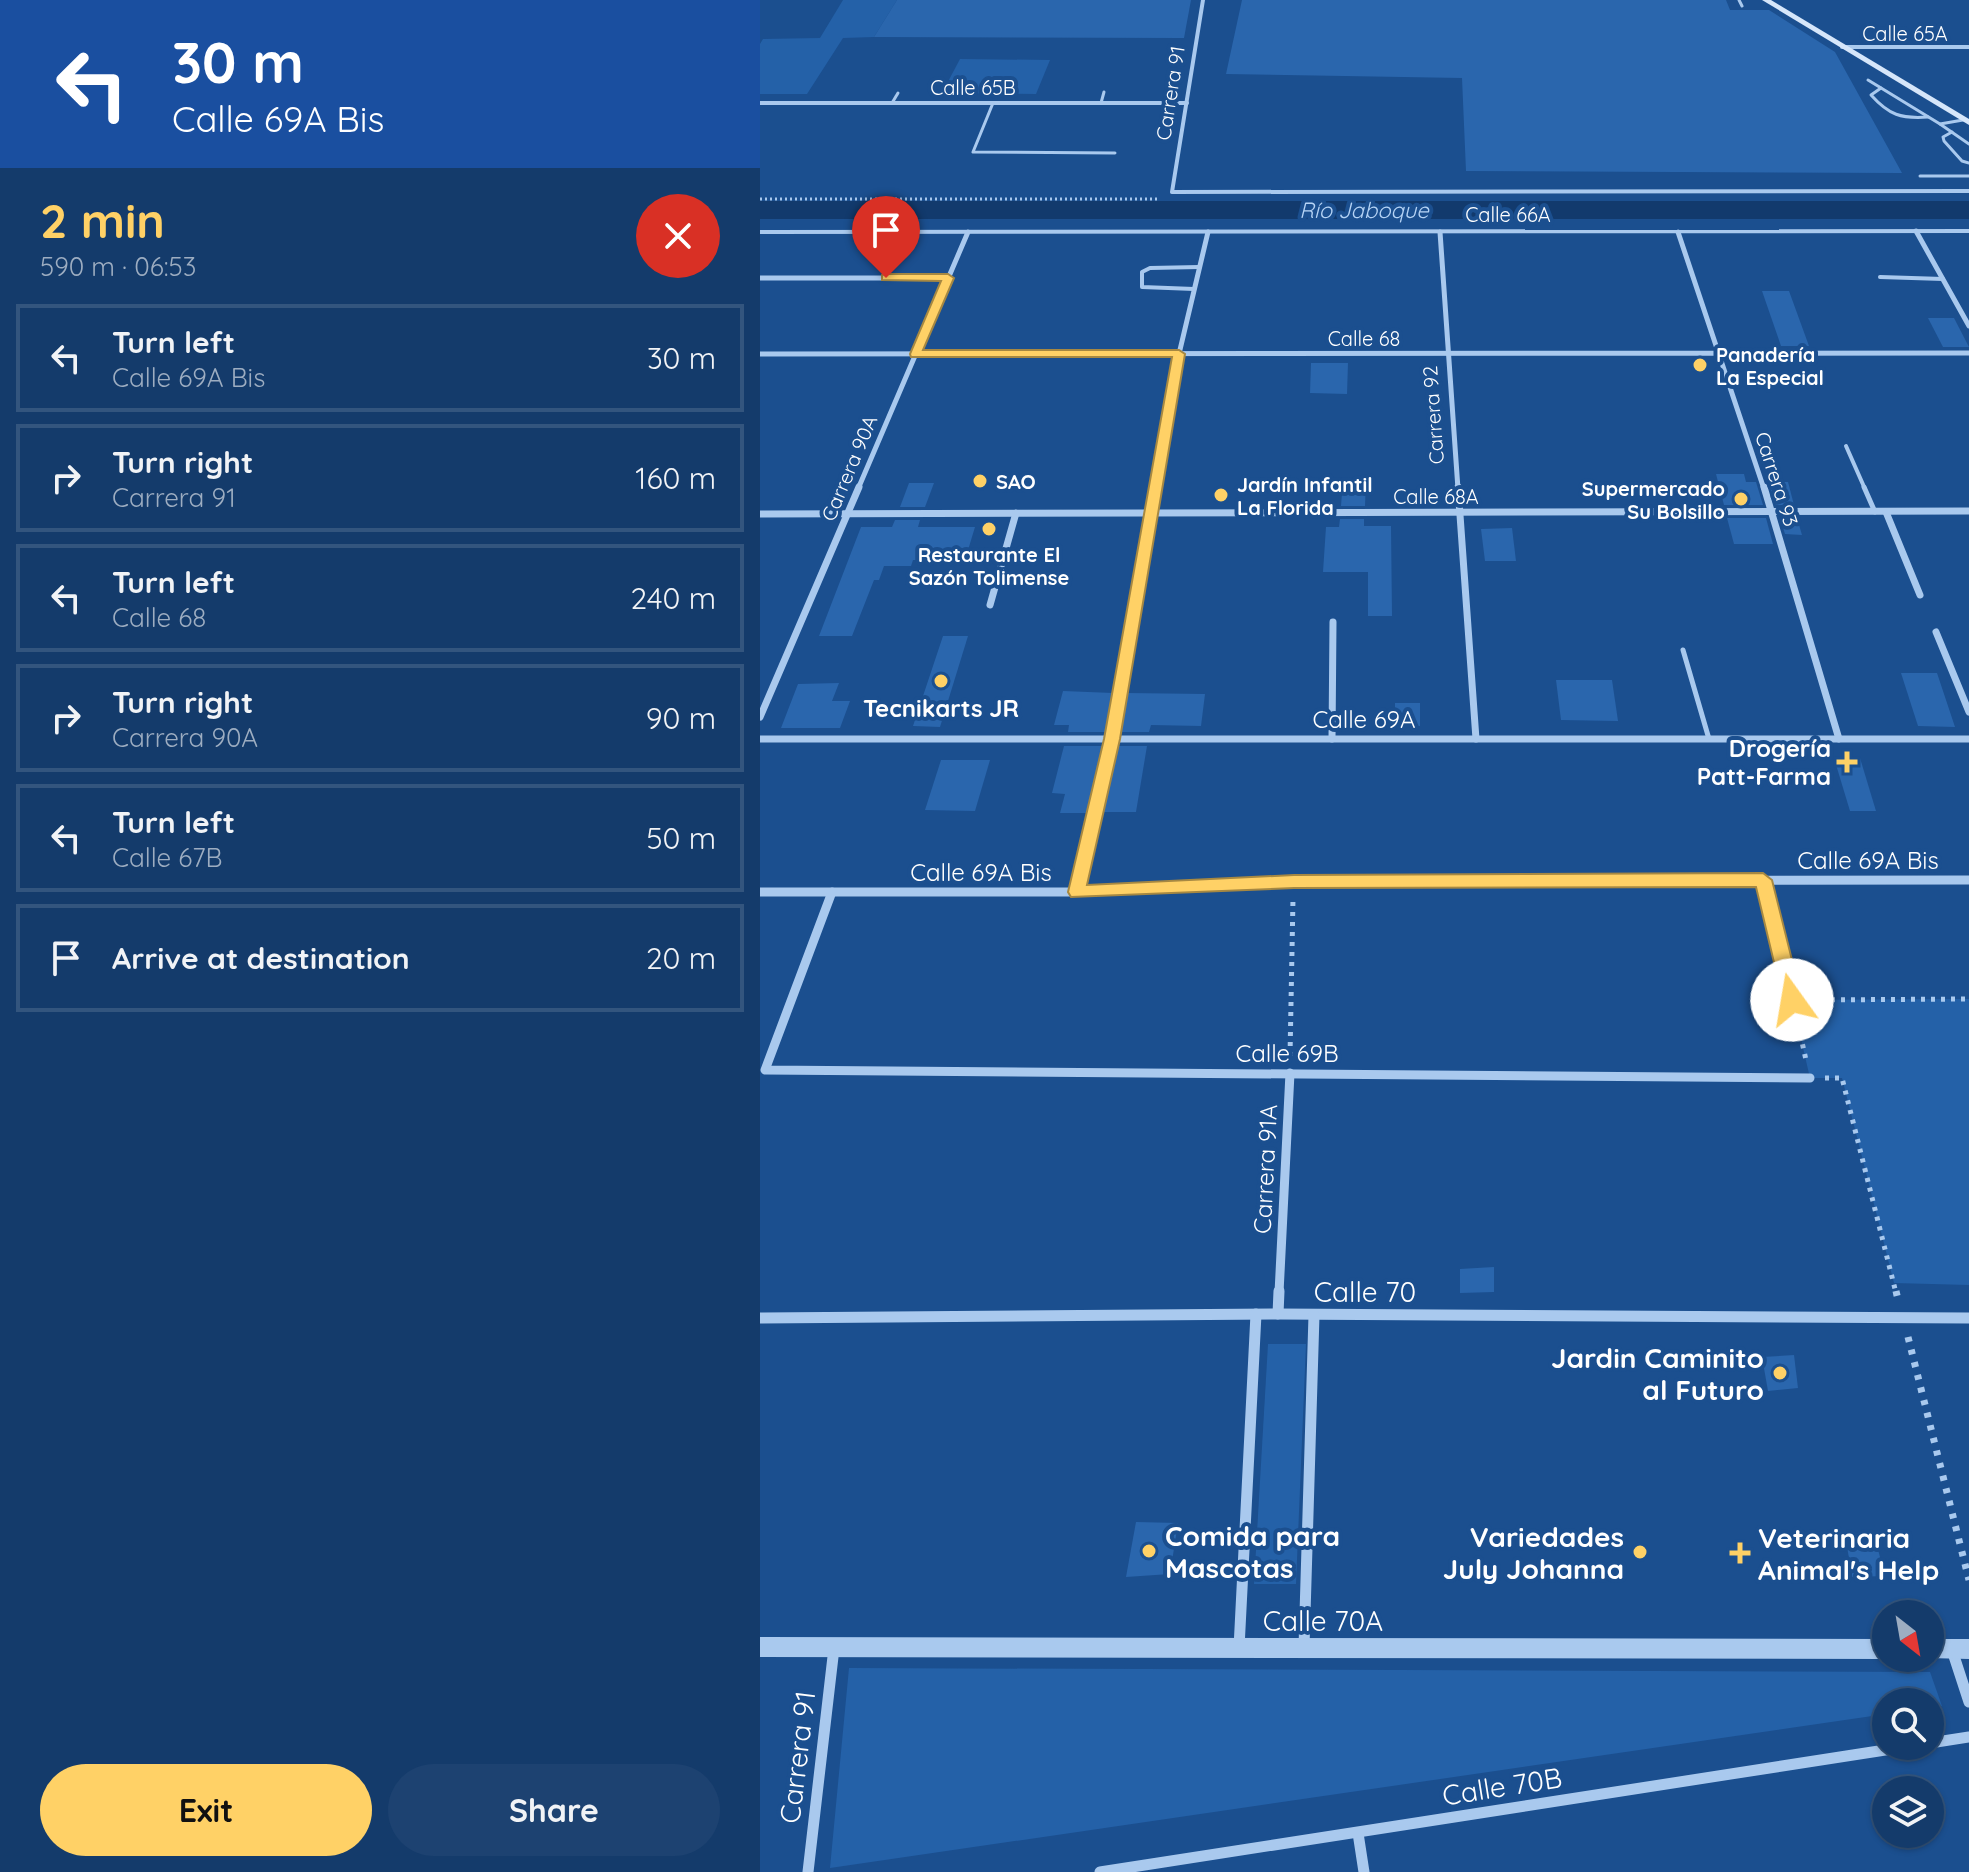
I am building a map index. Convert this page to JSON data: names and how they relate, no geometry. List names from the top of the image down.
{
  "streets": {
    "street": [
      "Calle 65A",
      "Calle 65B",
      "Carrera 91",
      "Calle 66A",
      "Calle 68",
      "Carrera 92",
      "Carrera 90A",
      "Carrera 93",
      "Calle 68A",
      "Calle 69A",
      "Calle 69A Bis",
      "Calle 69B",
      "Carrera 91A",
      "Calle 70",
      "Calle 70A",
      "Calle 70B"
    ]
  },
  "crossings": [
    ["Calle 65B", "Carrera 91"],
    ["Carrera 91", "Calle 66A"],
    ["Carrera 91", "Calle 70A"],
    ["Calle 66A", "Carrera 92"],
    ["Calle 66A", "Carrera 90A"],
    ["Calle 66A", "Carrera 93"],
    ["Calle 68", "Carrera 92"],
    ["Calle 68", "Carrera 90A"],
    ["Calle 68", "Carrera 93"],
    ["Carrera 92", "Calle 68A"],
    ["Carrera 92", "Calle 69A"],
    ["Carrera 90A", "Calle 68A"],
    ["Carrera 93", "Calle 68A"],
    ["Carrera 93", "Calle 69A"],
    ["Calle 69A Bis", "Calle 69B"],
    ["Calle 69A Bis", "Carrera 91A"],
    ["Calle 69B", "Carrera 91A"],
    ["Carrera 91A", "Calle 70"]
  ],
  "water": ["Río Jaboque"],
  "places": {
    "other": [
      "Panadería La Especial",
      "SAO",
      "Jardín Infantil La Florida",
      "Supermercado Su Bolsillo",
      "Restaurante El Sazón Tolimense",
      "Tecnikarts JR",
      "Jardin Caminito al Futuro",
      "Comida para Mascotas",
      "Variedades July Johanna"
    ],
    "health": ["Drogería Patt-Farma", "Veterinaria Animal's Help"]
  },
  "north": "bottom right",
  "page": {
    "turn": ["30 m", "Calle 69A Bis"],
    "heading": ["2 min", "590 m · 06:53"],
    "list": [
      {
        "name": "Turn left",
        "note": "Calle 69A Bis",
        "value": "30 m"
      },
      {
        "name": "Turn right",
        "note": "Carrera 91",
        "value": "160 m"
      },
      {
        "name": "Turn left",
        "note": "Calle 68",
        "value": "240 m"
      },
      {
        "name": "Turn right",
        "note": "Carrera 90A",
        "value": "90 m"
      },
      {
        "name": "Turn left",
        "note": "Calle 67B",
        "value": "50 m"
      },
      {
        "name": "Arrive at destination",
        "value": "20 m"
      }
    ],
    "buttons": ["Exit", "Share"]
  }
}
